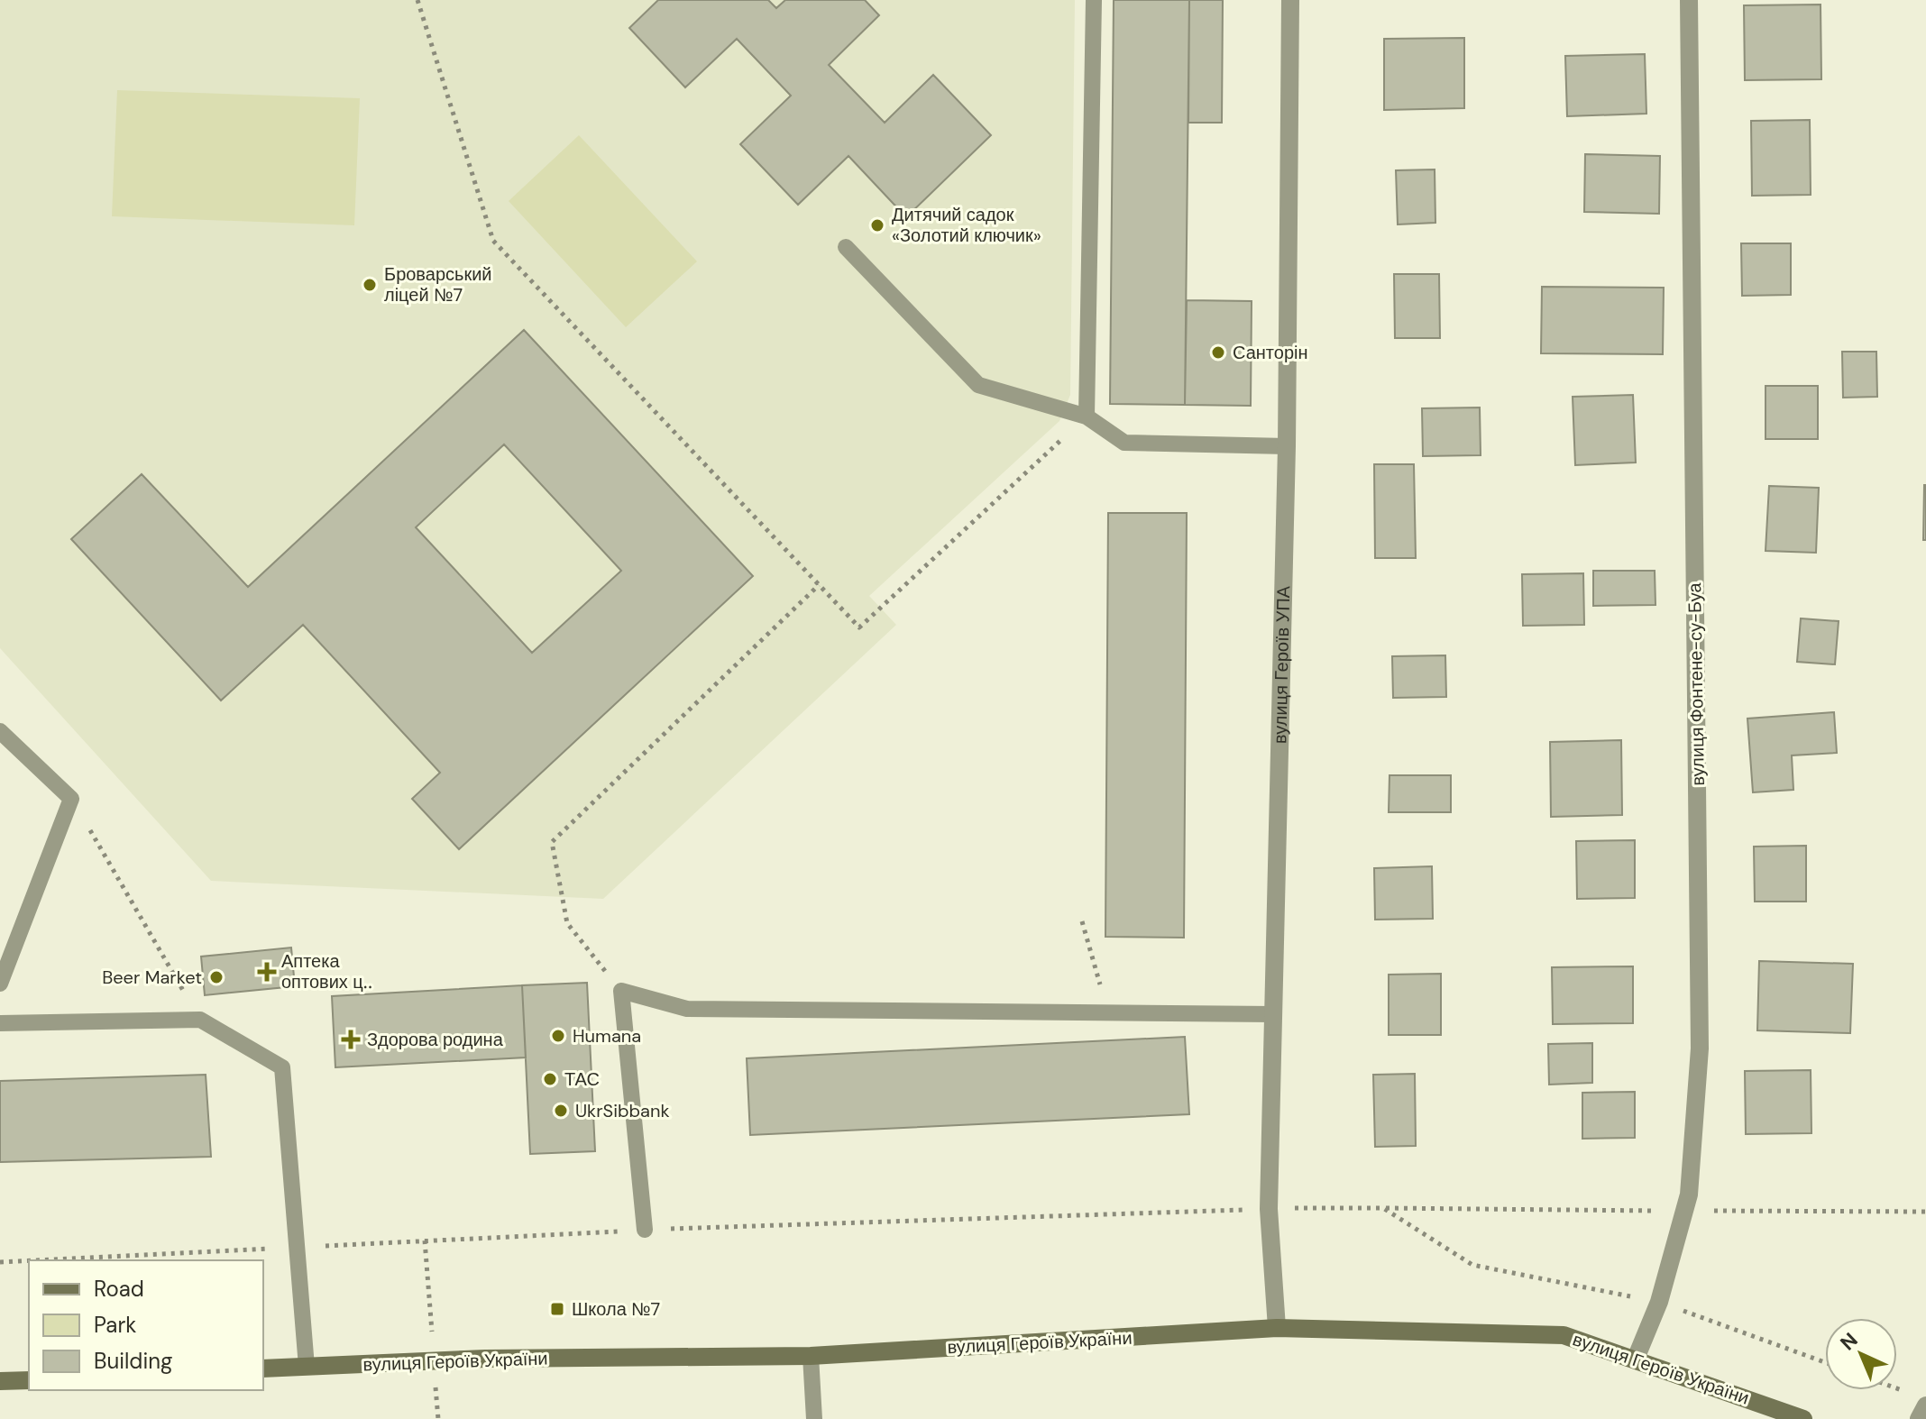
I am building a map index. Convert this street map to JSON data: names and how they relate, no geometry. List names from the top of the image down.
{
  "streets": {
    "main road": ["вулиця Героїв України"],
    "street": ["вулиця Героїв УПА", "вулиця Фонтене-су-Буа"]
  },
  "crossings": [
    ["вулиця Героїв УПА", "вулиця Героїв України"],
    ["вулиця Фонтене-су-Буа", "вулиця Героїв України"]
  ],
  "places": {
    "other": [
      "Дитячий садок «Золотий ключик»",
      "Броварський ліцей №7",
      "Санторін",
      "Beer Market",
      "Humana",
      "ТАС",
      "UkrSibbank"
    ],
    "health": ["Аптека оптових ц‥", "Здорова родина"],
    "transit": ["Школа №7"]
  },
  "legend": ["Road", "Park", "Building"],
  "north": "top left"
}
